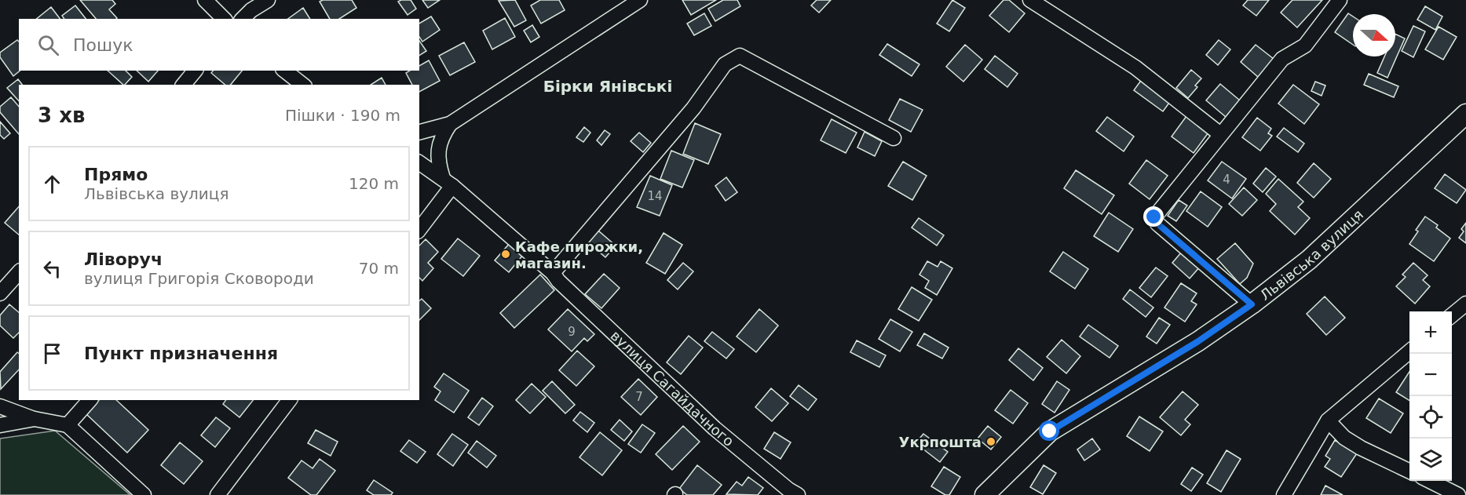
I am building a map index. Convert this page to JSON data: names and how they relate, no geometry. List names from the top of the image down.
{
  "streets": {
    "main road": ["Львівська вулиця"],
    "street": ["вулиця Сагайдачного"]
  },
  "districts": ["Бірки Янівські"],
  "places": ["Кафе пирожки, магазин.", "Укрпошта"],
  "house_numbers": [
    "4",
    "14",
    "9",
    "7"
  ],
  "north": "right",
  "page": {
    "search": "Пошук",
    "heading": ["3 хв", "Пішки · 190 m"],
    "list": [
      ["Прямо", "Львівська вулиця", "120 m"],
      ["Ліворуч", "вулиця Григорія Сковороди", "70 m"],
      "Пункт призначення"
    ],
    "map_buttons": ["+", "−"]
  }
}
